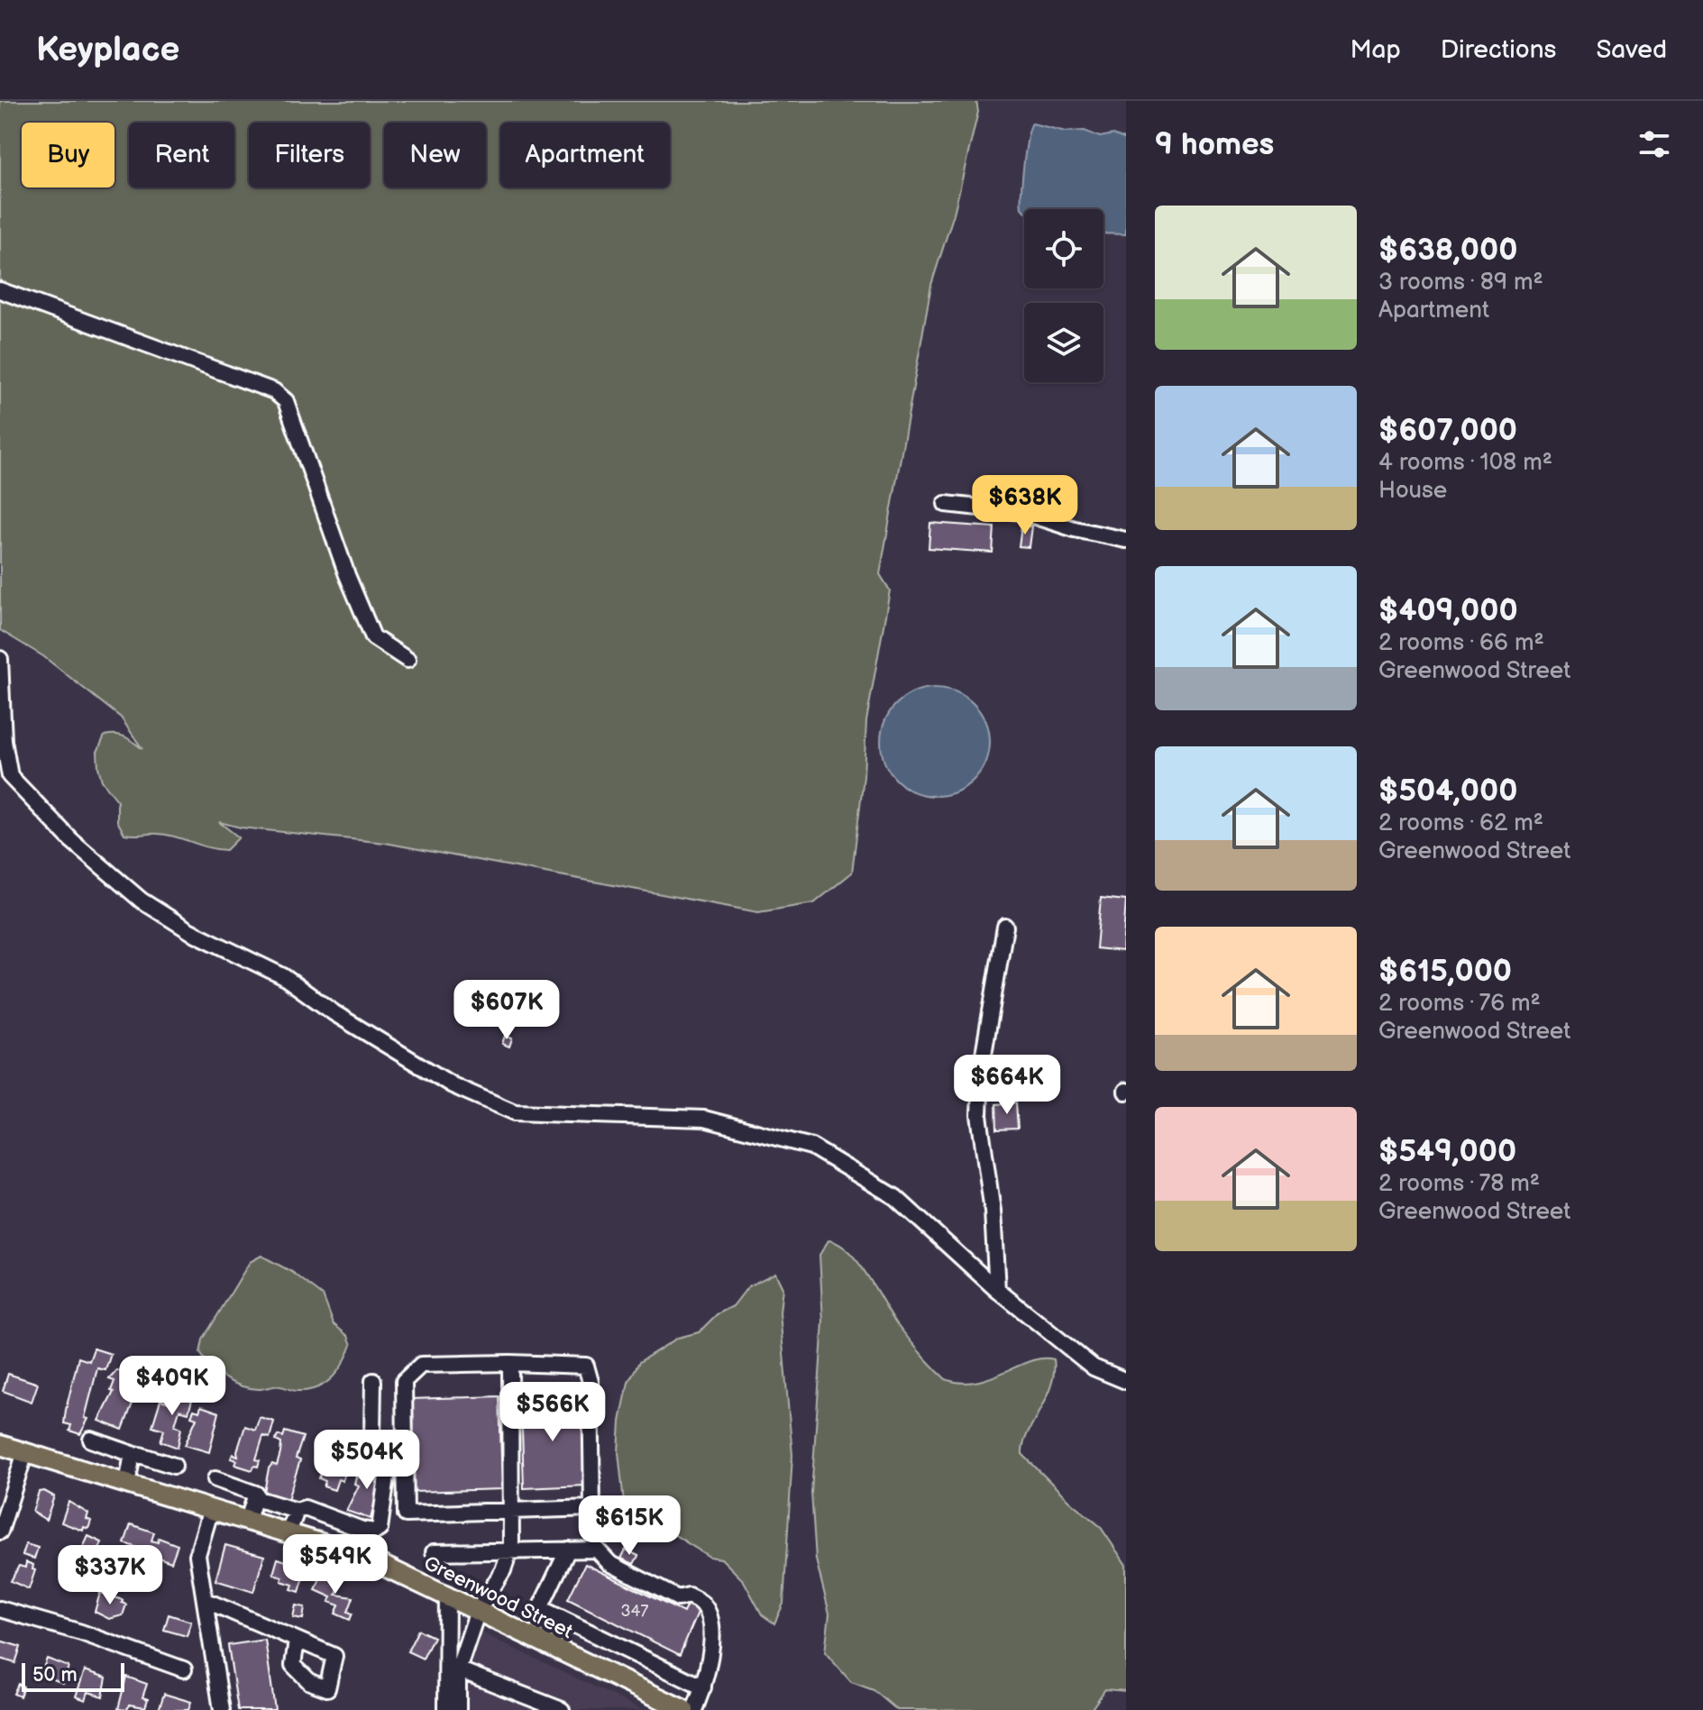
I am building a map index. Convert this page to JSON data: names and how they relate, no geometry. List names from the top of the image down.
{
  "streets": {
    "main road": ["Greenwood Street"]
  },
  "house_numbers": ["347"],
  "scale_bar": "50 m",
  "page": {
    "header": "Keyplace",
    "nav": ["Map", "Directions", "Saved"],
    "heading": "9 homes",
    "chip": [
      "Buy",
      "Rent",
      "Filters",
      "New",
      "Apartment"
    ],
    "list": [
      {
        "name": "$638,000",
        "note": "3 rooms · 89 m² · Apartment"
      },
      {
        "name": "$607,000",
        "note": "4 rooms · 108 m² · House"
      },
      {
        "name": "$409,000",
        "note": "2 rooms · 66 m² · Greenwood Street"
      },
      {
        "name": "$504,000",
        "note": "2 rooms · 62 m² · Greenwood Street"
      },
      {
        "name": "$615,000",
        "note": "2 rooms · 76 m² · Greenwood Street"
      },
      {
        "name": "$549,000",
        "note": "2 rooms · 78 m² · Greenwood Street"
      }
    ],
    "price": [
      "$638K",
      "$607K",
      "$664K",
      "$409K",
      "$566K",
      "$504K",
      "$615K",
      "$549K",
      "$337K"
    ],
    "scale": "50 m"
  }
}
